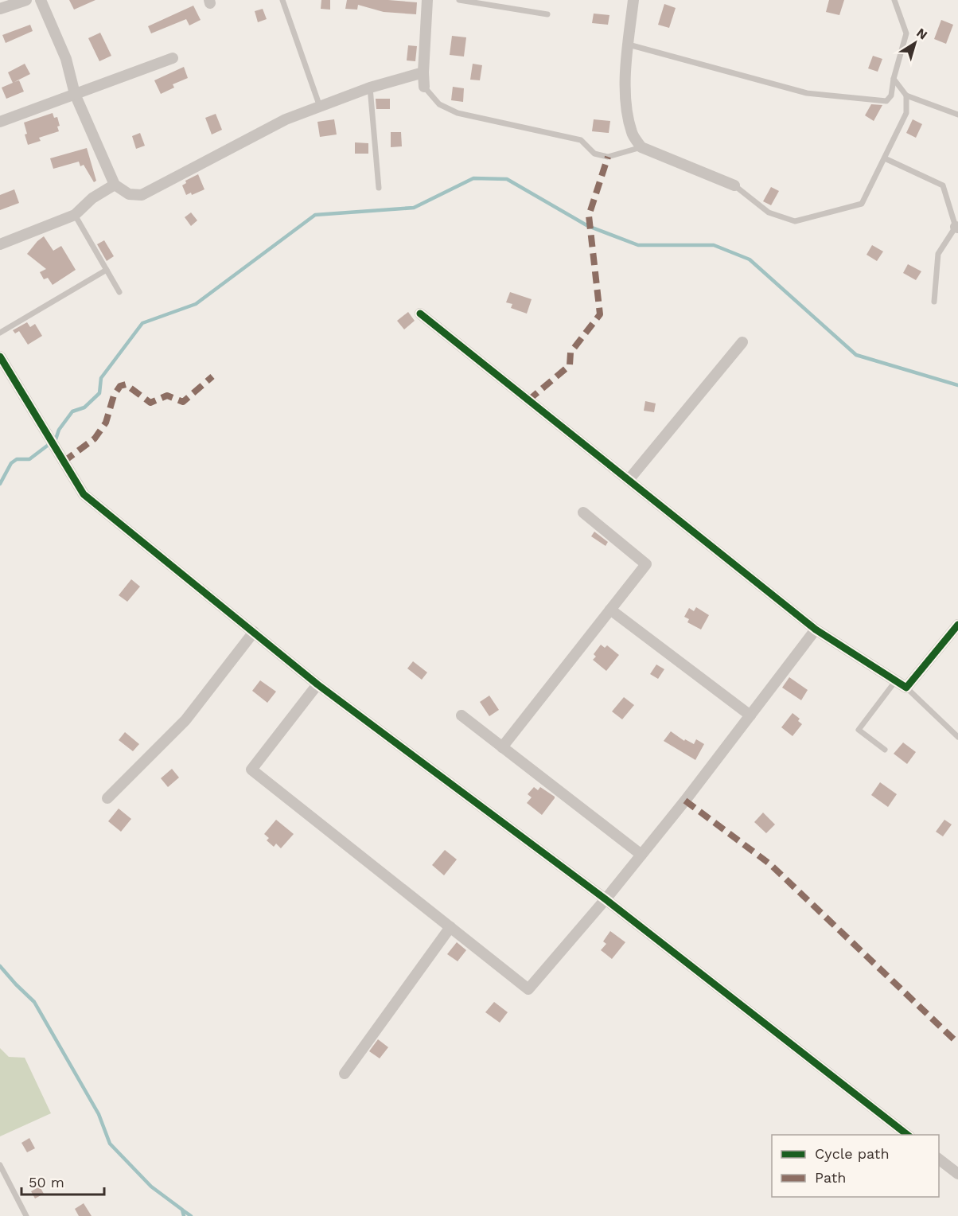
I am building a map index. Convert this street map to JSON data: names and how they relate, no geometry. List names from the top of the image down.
{
  "legend": ["Cycle path", "Path"],
  "scale_bar": "50 m",
  "north": "top right"
}
